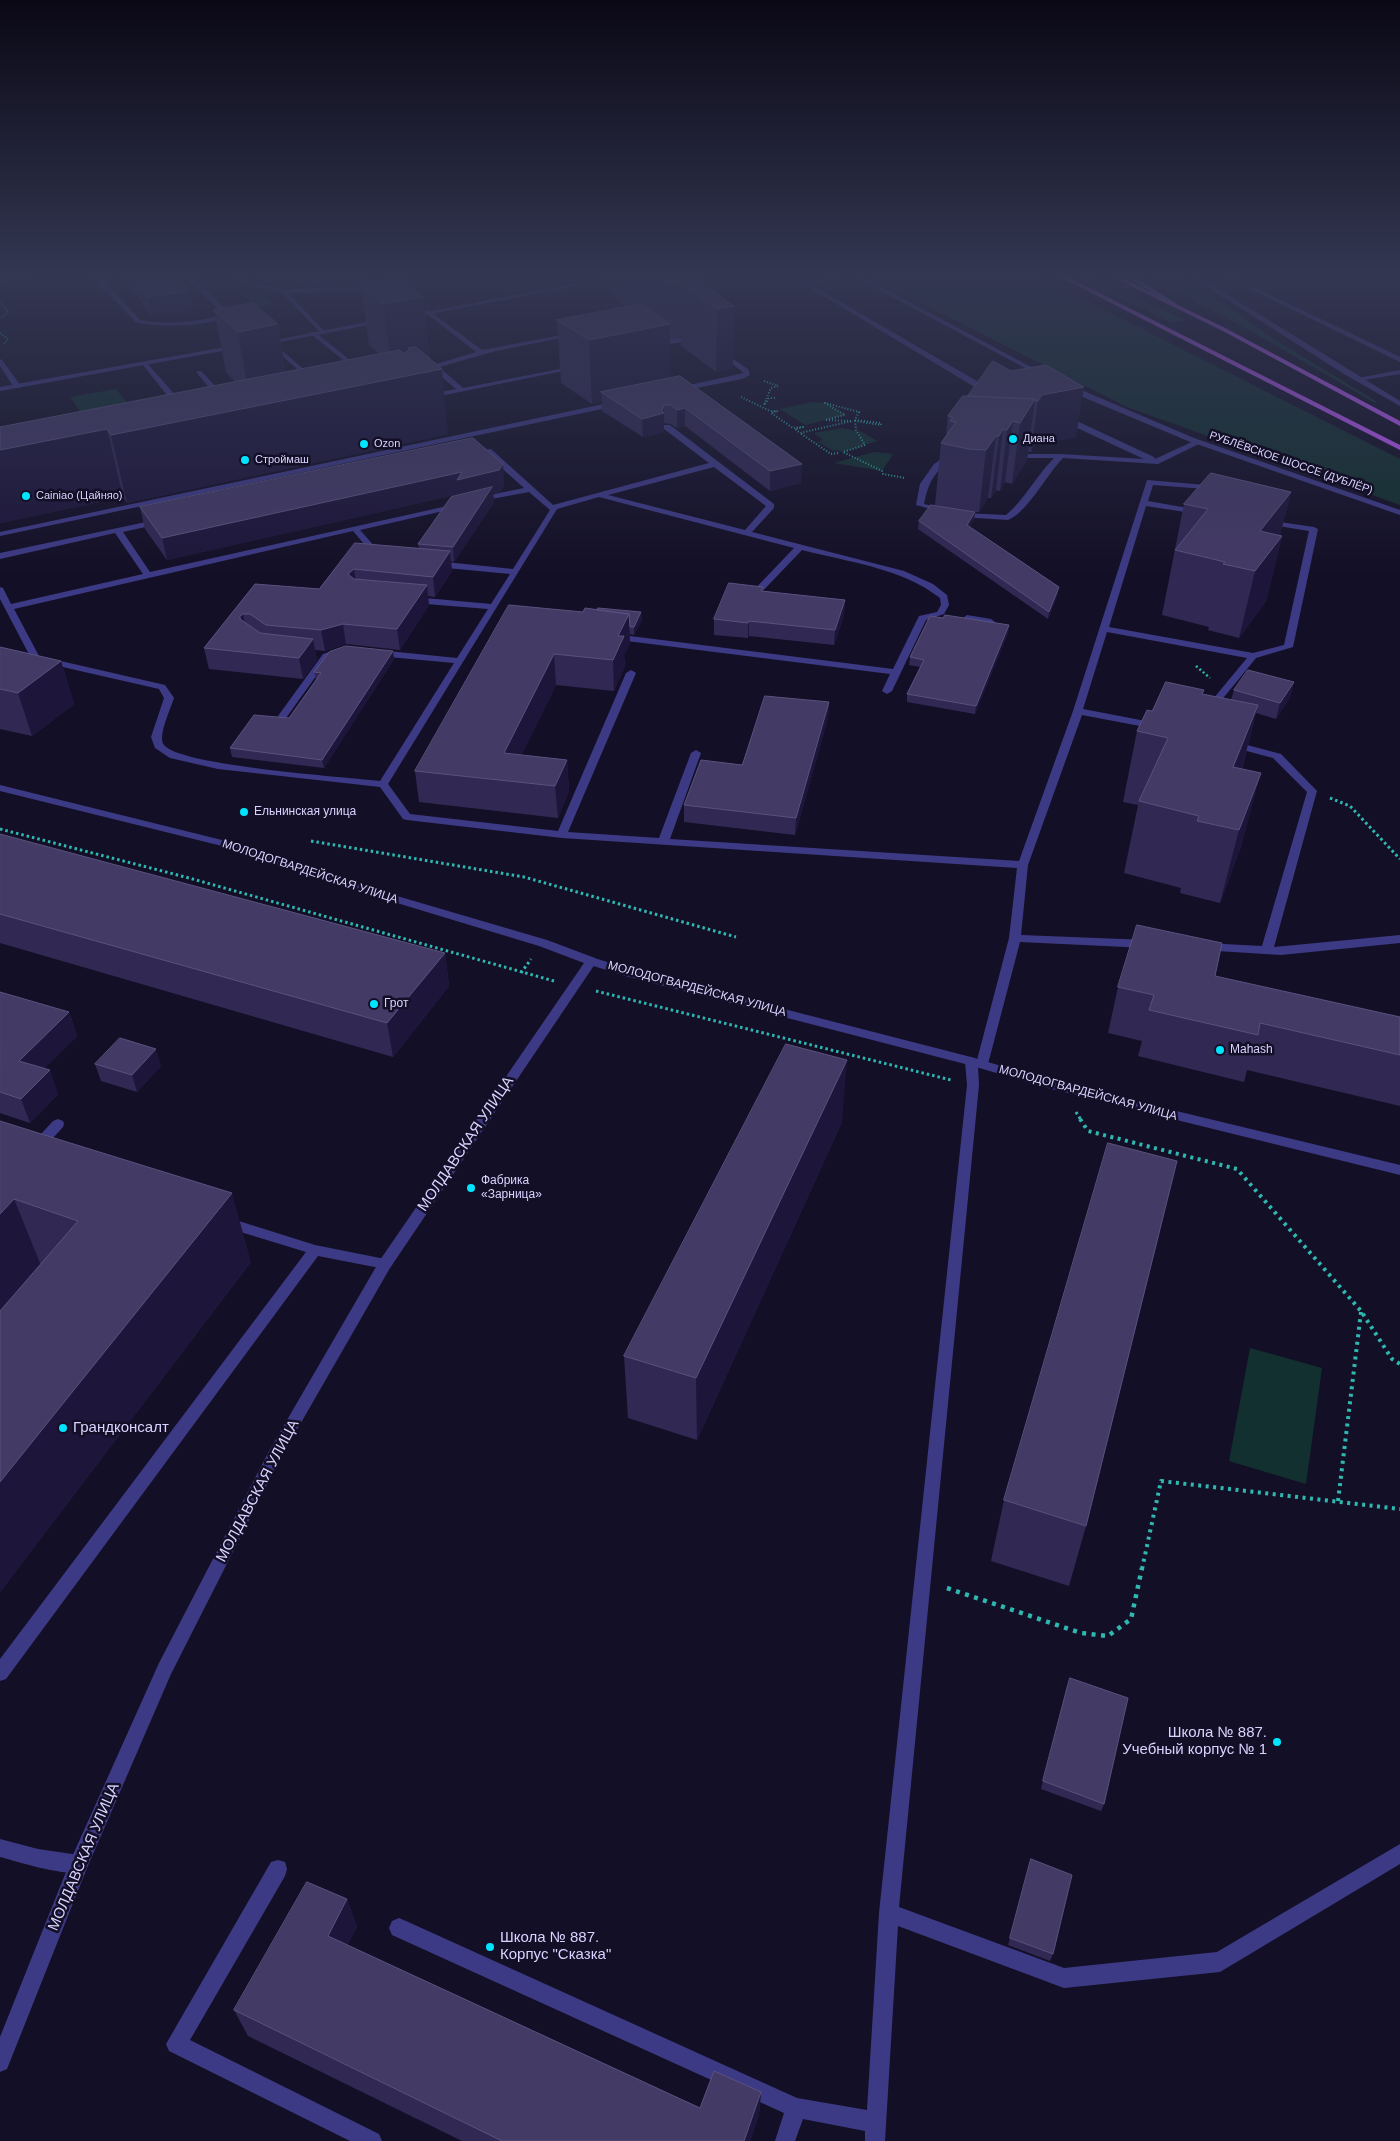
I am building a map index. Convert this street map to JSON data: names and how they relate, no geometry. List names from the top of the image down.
{
  "streets": {
    "street": ["РУБЛЁВСКОЕ ШОССЕ (ДУБЛЁР)", "МОЛОДОГВАРДЕЙСКАЯ УЛИЦА", "МОЛДАВСКАЯ УЛИЦА"]
  },
  "crossings": [
    ["МОЛОДОГВАРДЕЙСКАЯ УЛИЦА", "МОЛДАВСКАЯ УЛИЦА"]
  ],
  "places": [
    "Диана",
    "Ozon",
    "Строймаш",
    "Cainiao (Цайняо)",
    "Ельнинская улица",
    "Грот",
    "Mahash",
    "Фабрика «Зарница»",
    "Грандконсалт",
    "Школа № 887. Учебный корпус № 1",
    "Школа № 887. Корпус \"Сказка\""
  ]
}
